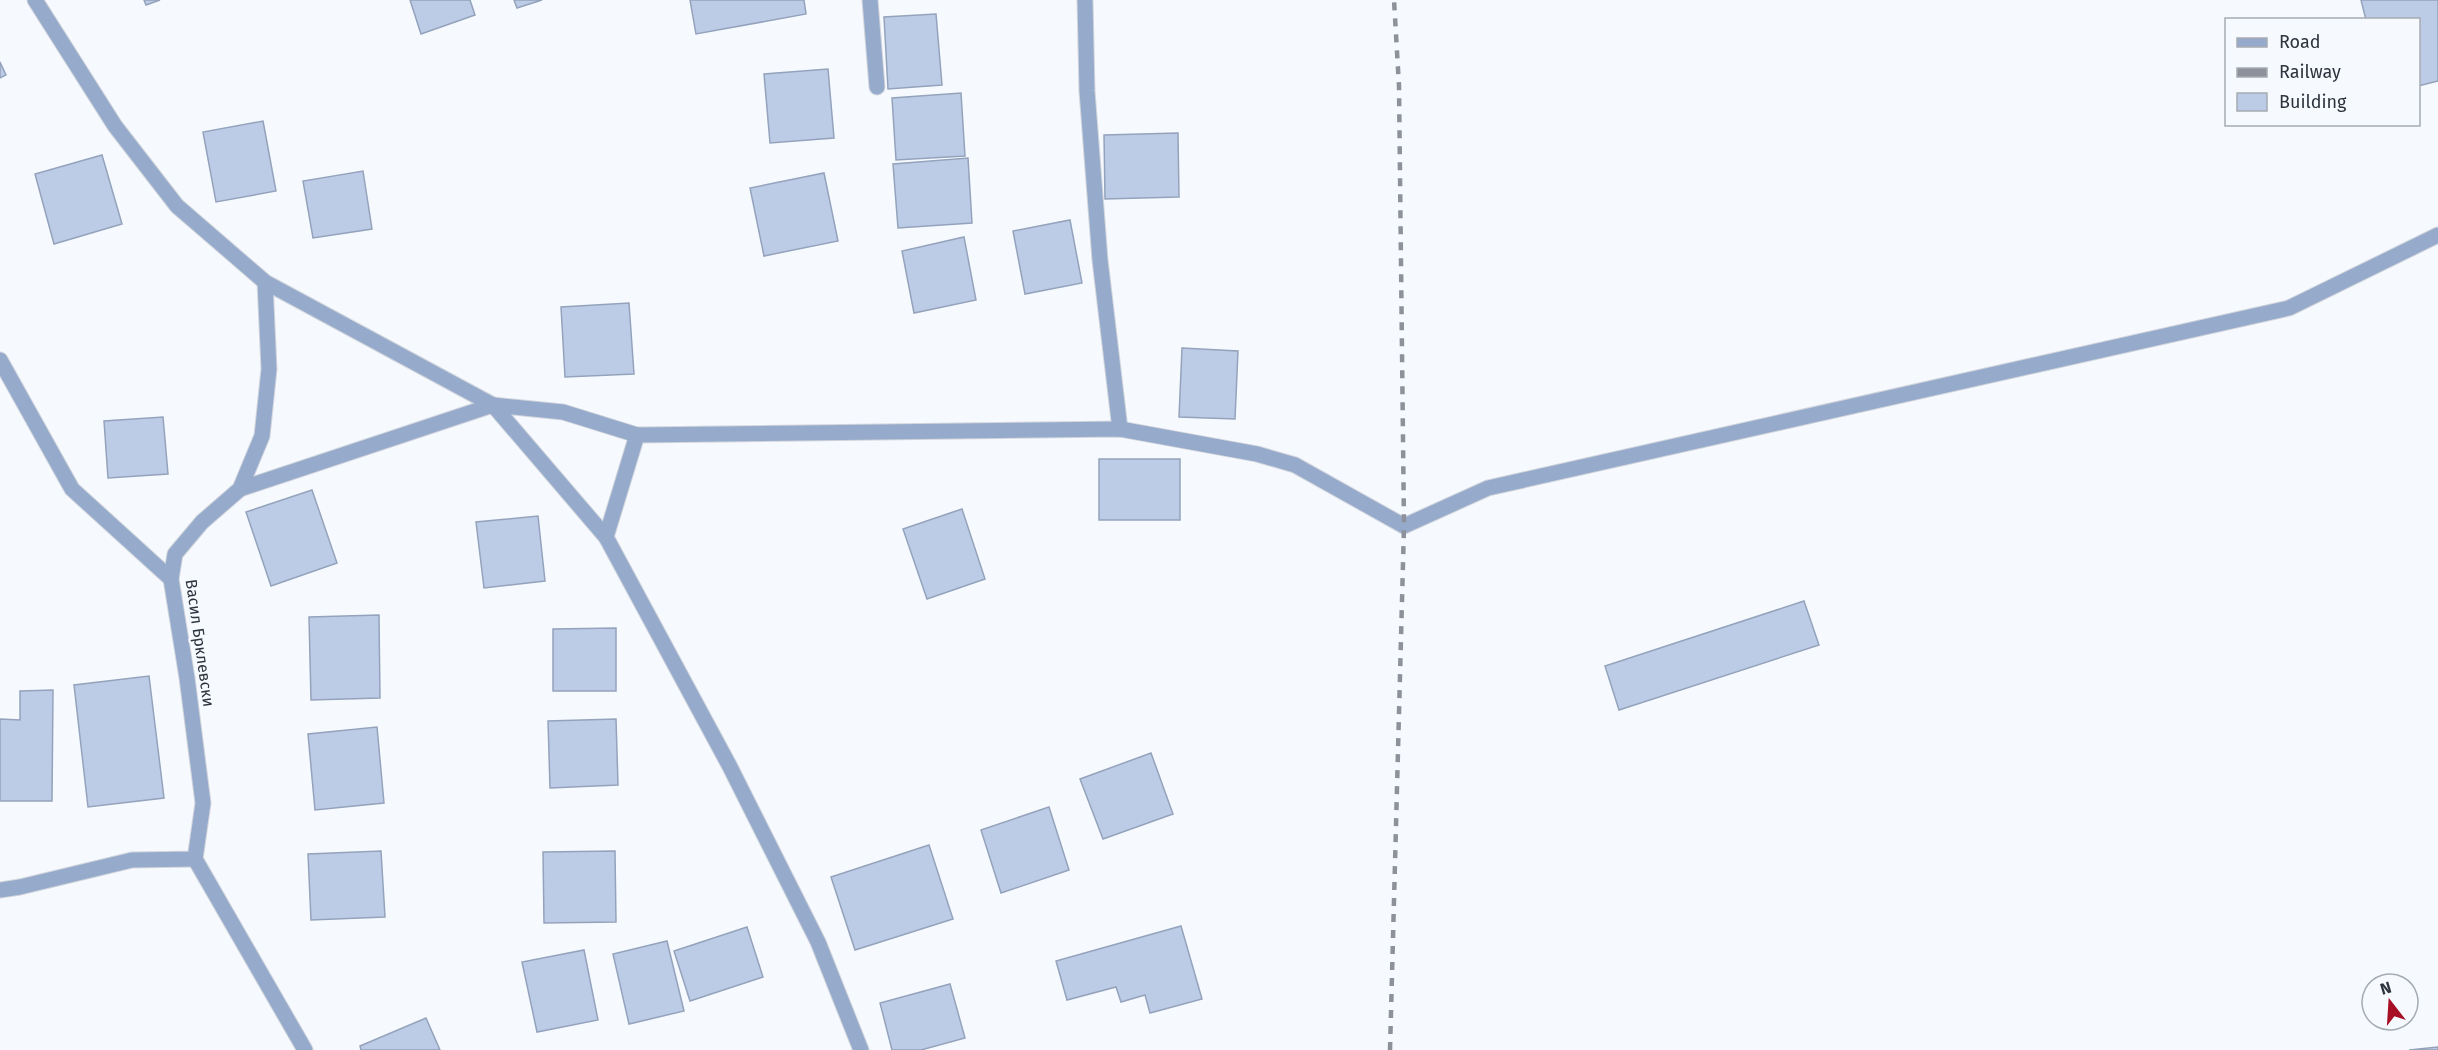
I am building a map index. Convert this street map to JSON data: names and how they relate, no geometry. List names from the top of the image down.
{
  "streets": {
    "street": ["Васил Брклевски"]
  },
  "legend": ["Road", "Railway", "Building"],
  "north": "top"
}
